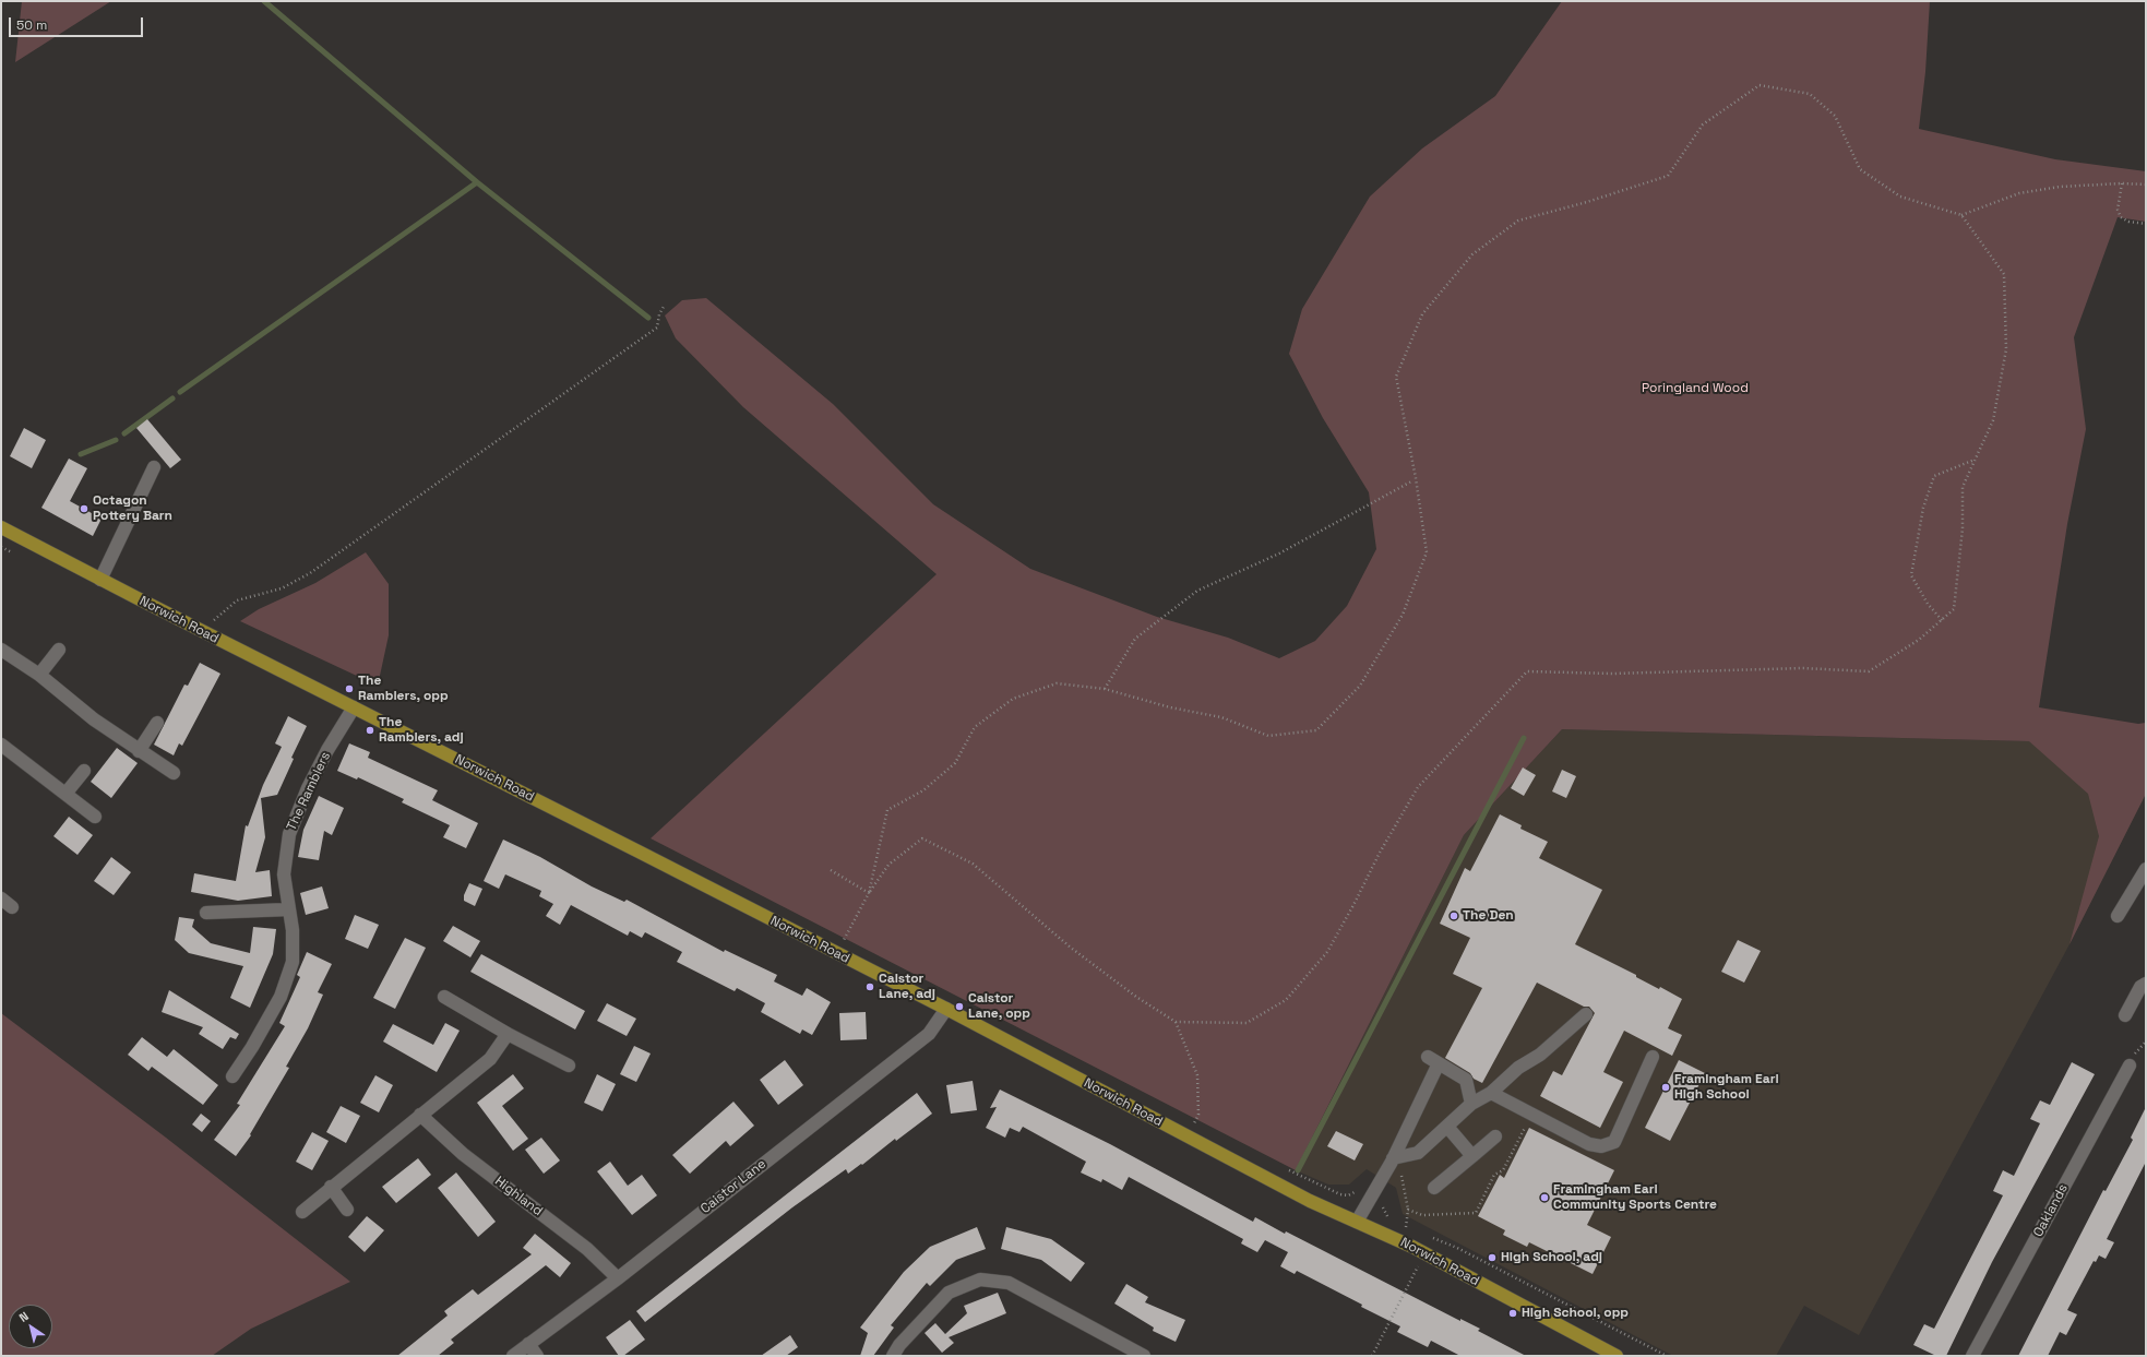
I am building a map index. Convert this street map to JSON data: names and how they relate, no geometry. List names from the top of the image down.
{
  "streets": {
    "main road": ["Norwich Road"],
    "street": [
      "The Ramblers",
      "Caistor Lane",
      "Highland",
      "Oaklands"
    ]
  },
  "crossings": [
    ["Norwich Road", "The Ramblers"],
    ["Norwich Road", "Caistor Lane"],
    ["Caistor Lane", "Highland"]
  ],
  "parks": ["Poringland Wood"],
  "places": [
    "Octagon Pottery Barn",
    "The Ramblers, opp",
    "The Ramblers, adj",
    "The Den",
    "Caistor Lane, adj",
    "Caistor Lane, opp",
    "Framingham Earl High School",
    "Framingham Earl Community Sports Centre",
    "High School, adj",
    "High School, opp"
  ],
  "scale_bar": "50 m",
  "north": "top left"
}
